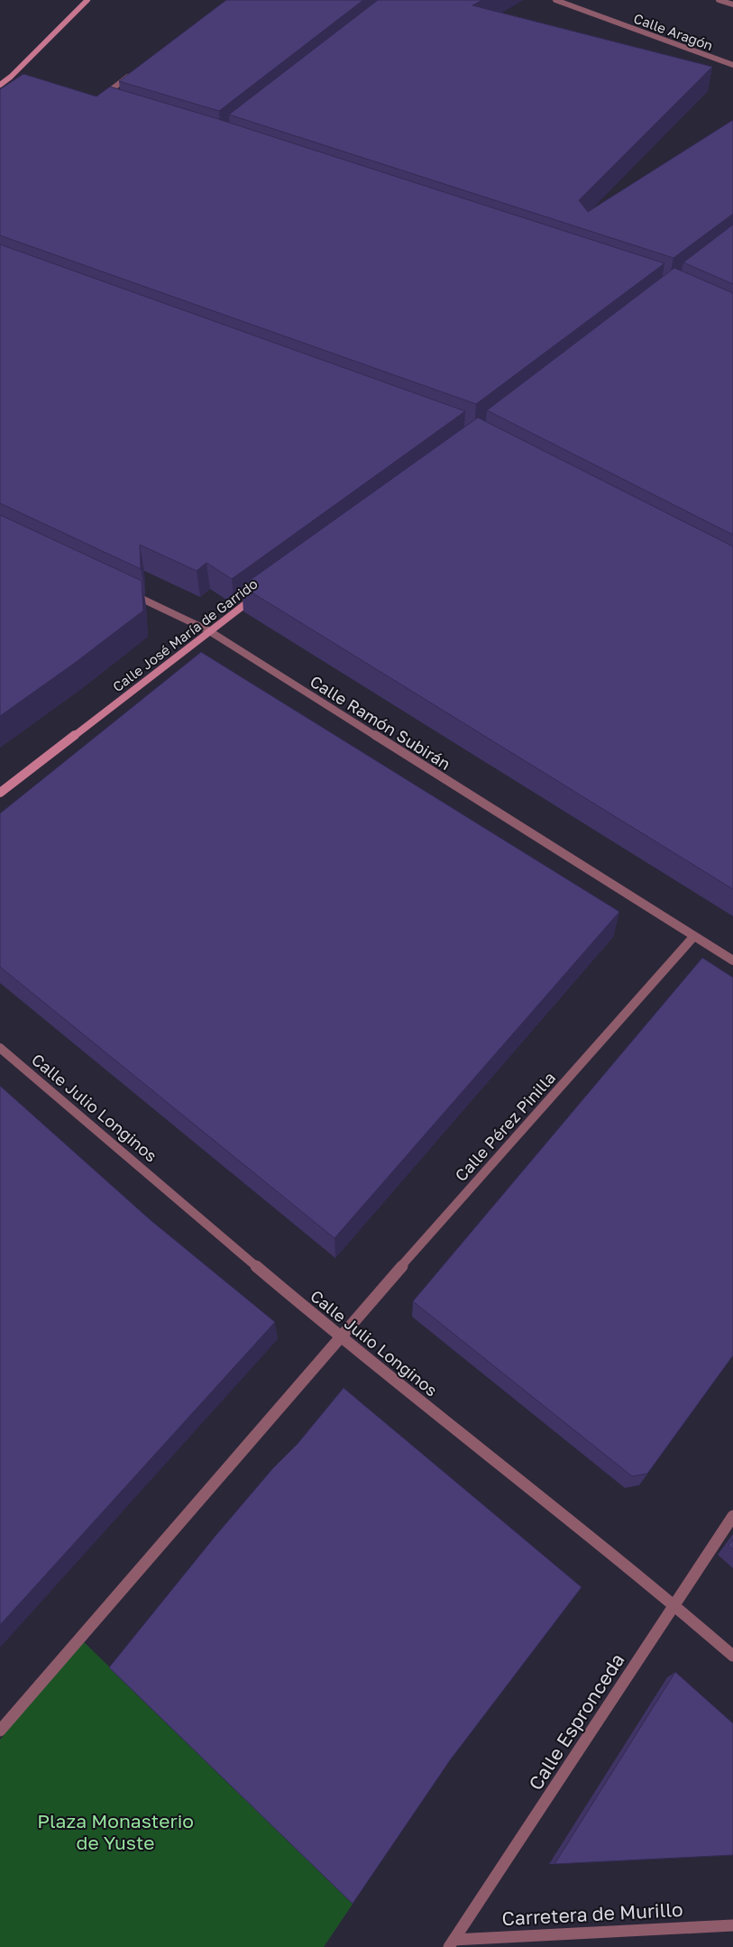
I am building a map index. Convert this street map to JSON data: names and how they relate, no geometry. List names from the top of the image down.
{
  "streets": {
    "street": [
      "Calle Aragón",
      "Calle José María de Garrido",
      "Calle Ramón Subirán",
      "Calle Julio Longinos",
      "Calle Pérez Pinilla",
      "Calle Espronceda",
      "Carretera de Murillo"
    ]
  },
  "crossings": [
    ["Calle José María de Garrido", "Calle Ramón Subirán"],
    ["Calle Ramón Subirán", "Calle Pérez Pinilla"],
    ["Calle Julio Longinos", "Calle Pérez Pinilla"],
    ["Calle Julio Longinos", "Calle Espronceda"],
    ["Calle Espronceda", "Carretera de Murillo"]
  ],
  "parks": ["Plaza Monasterio de Yuste"]
}
